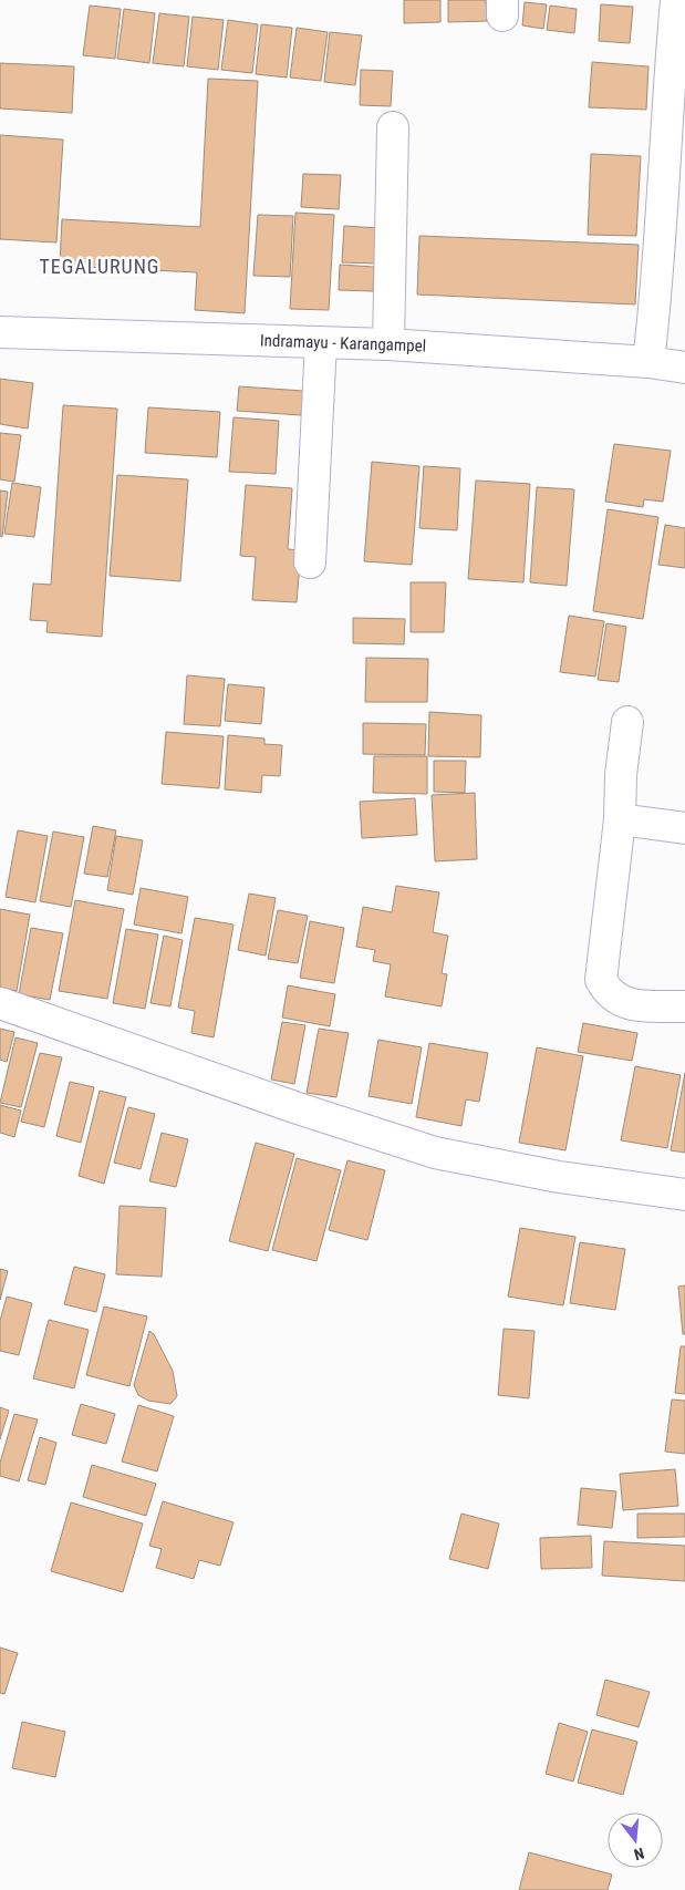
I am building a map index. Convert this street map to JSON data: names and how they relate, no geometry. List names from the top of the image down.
{
  "streets": {
    "street": ["Indramayu - Karangampel"]
  },
  "districts": ["TEGALURUNG"],
  "north": "bottom"
}
